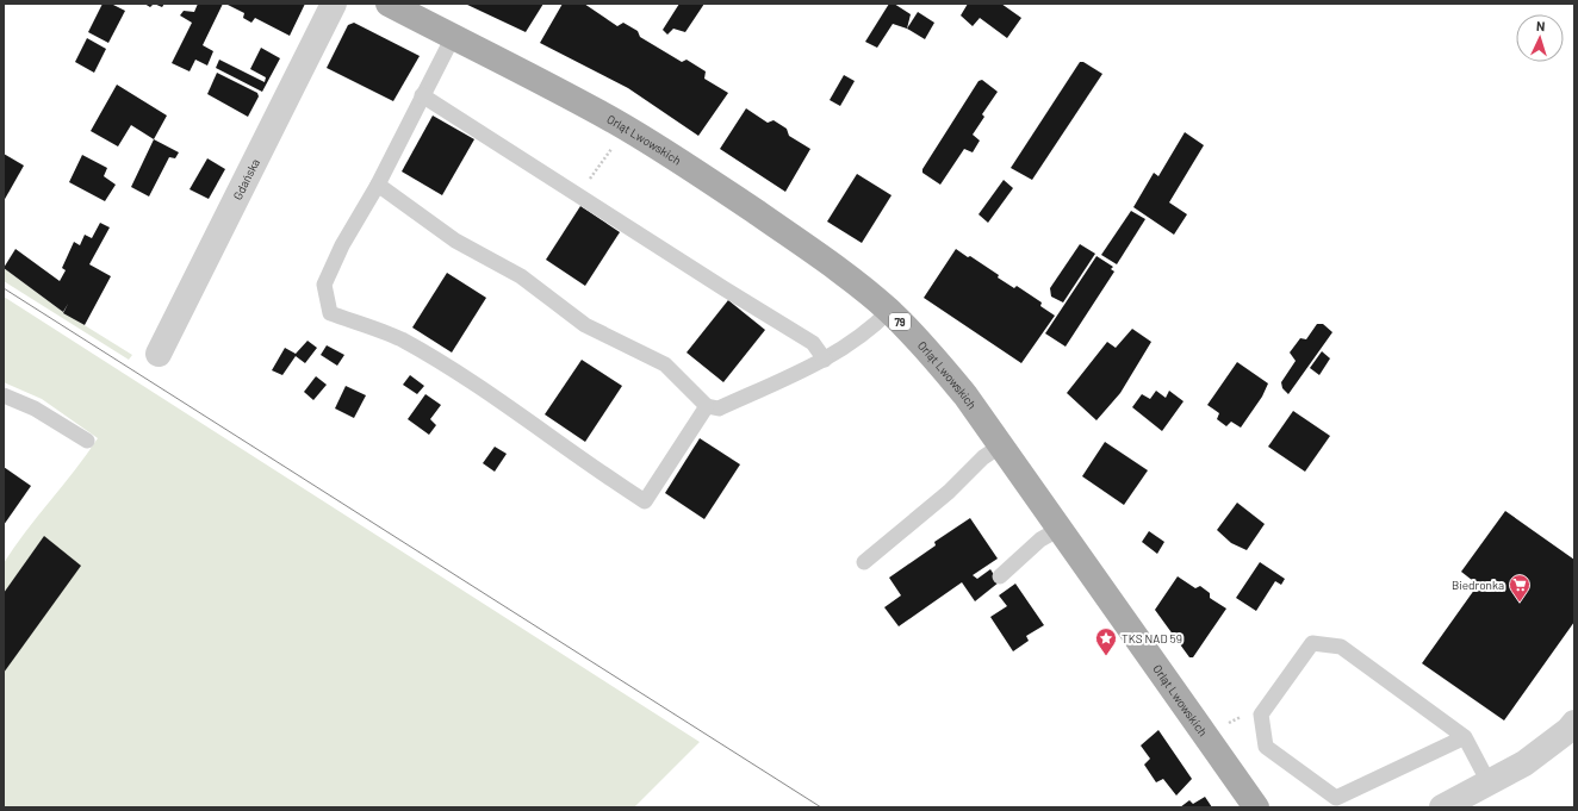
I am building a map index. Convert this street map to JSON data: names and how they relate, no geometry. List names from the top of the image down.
{
  "streets": {
    "main road": ["Orląt Lwowskich", "79"],
    "street": ["Gdańska"]
  },
  "places": {
    "supermarket": ["Biedronka"],
    "place": ["TKS NAD 59"]
  },
  "north": "top"
}
